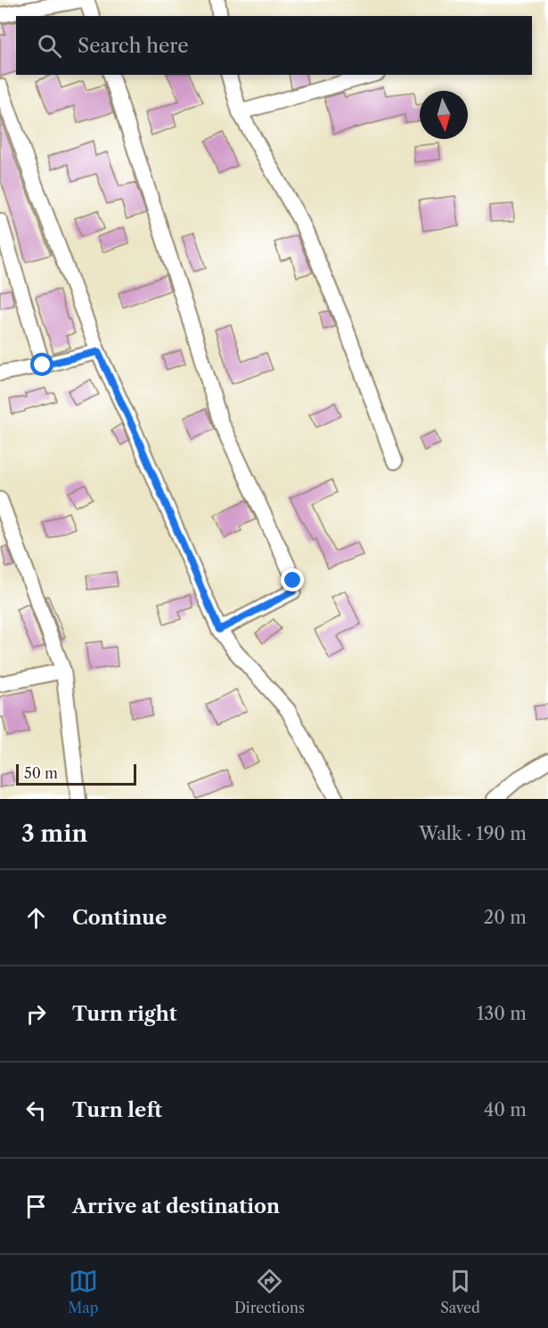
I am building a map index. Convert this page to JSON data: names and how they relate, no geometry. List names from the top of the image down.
{
  "scale_bar": "50 m",
  "north": "bottom",
  "page": {
    "search": "Search here",
    "scale": "50 m",
    "heading": ["3 min", "Walk · 190 m"],
    "list": [
      ["Continue", "20 m"],
      ["Turn right", "130 m"],
      ["Turn left", "40 m"],
      "Arrive at destination"
    ],
    "nav": ["Map", "Directions", "Saved"]
  }
}
